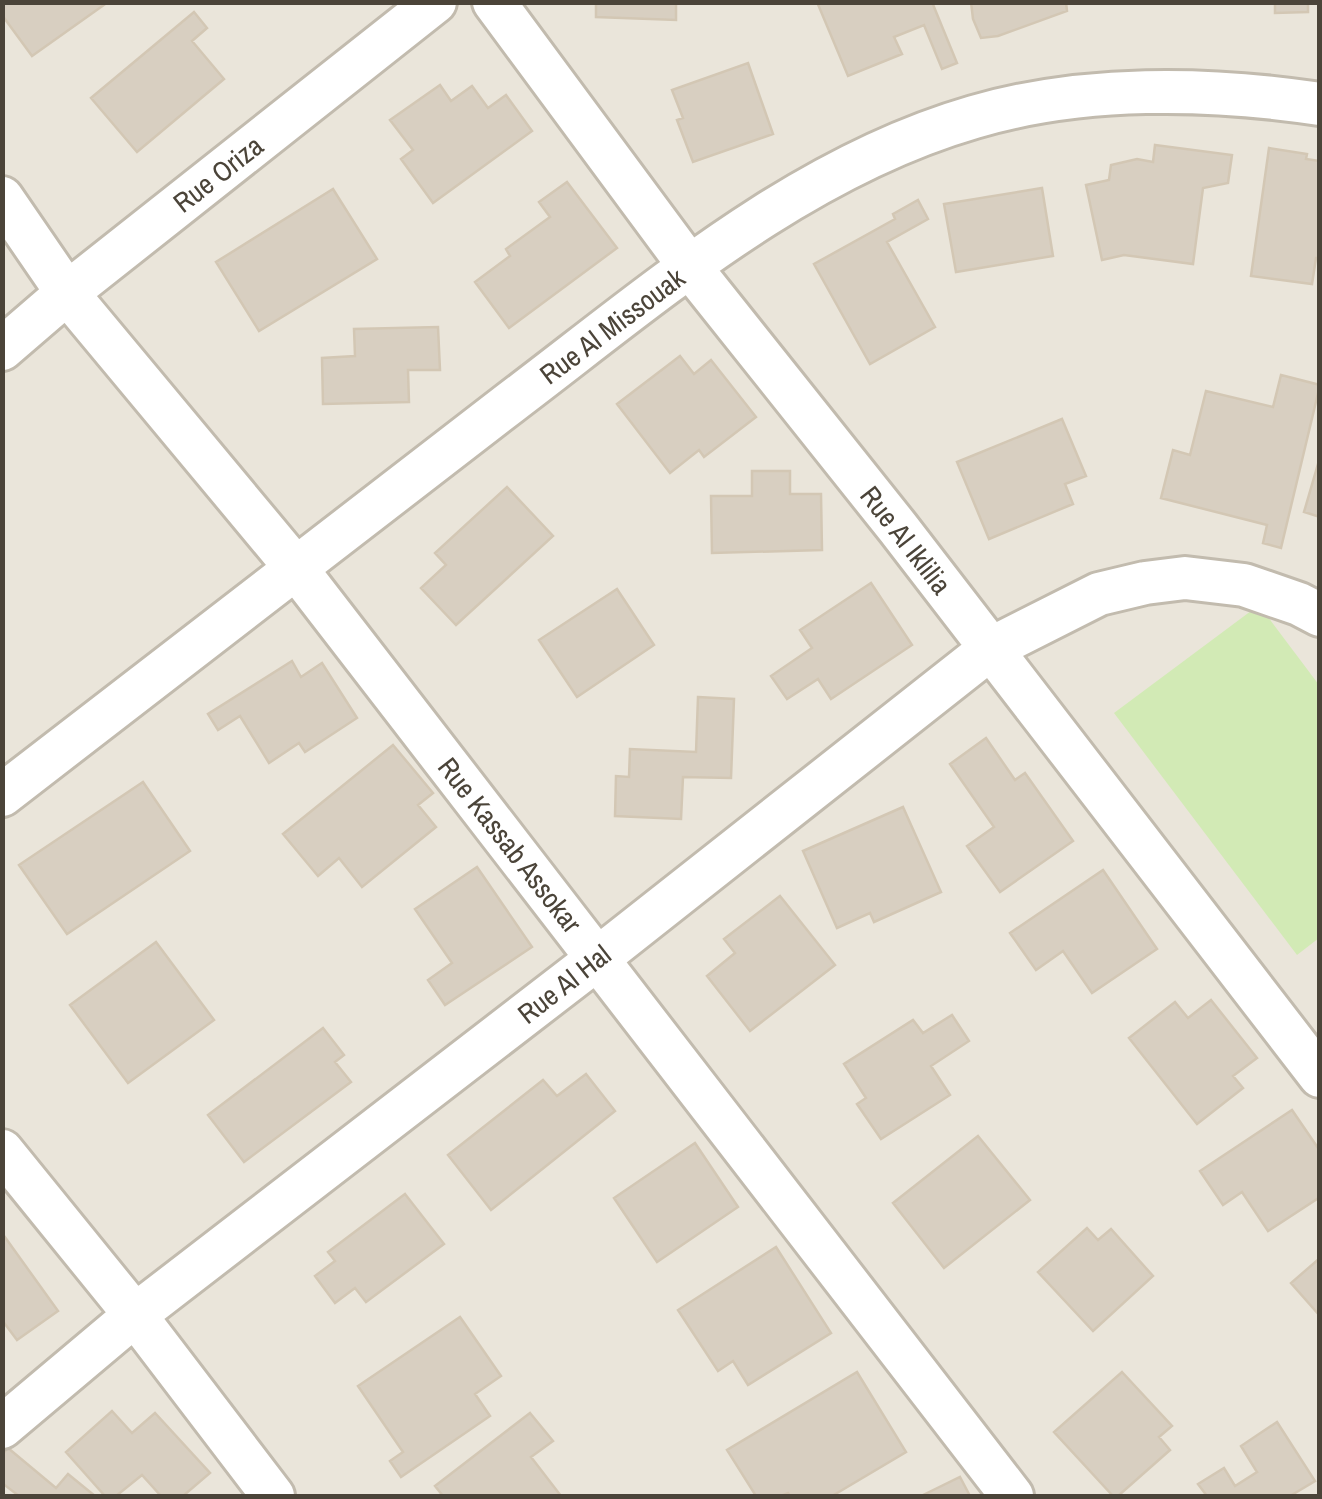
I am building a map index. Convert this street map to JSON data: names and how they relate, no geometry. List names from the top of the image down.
{
  "streets": {
    "street": [
      "Rue Oriza",
      "Rue Al Missouak",
      "Rue Al Iklilia",
      "Rue Kassab Assokar",
      "Rue Al Hal"
    ]
  },
  "crossings": [
    ["Rue Oriza", "Rue Kassab Assokar"],
    ["Rue Al Missouak", "Rue Al Iklilia"],
    ["Rue Al Missouak", "Rue Kassab Assokar"],
    ["Rue Al Iklilia", "Rue Al Hal"],
    ["Rue Kassab Assokar", "Rue Al Hal"]
  ]
}
